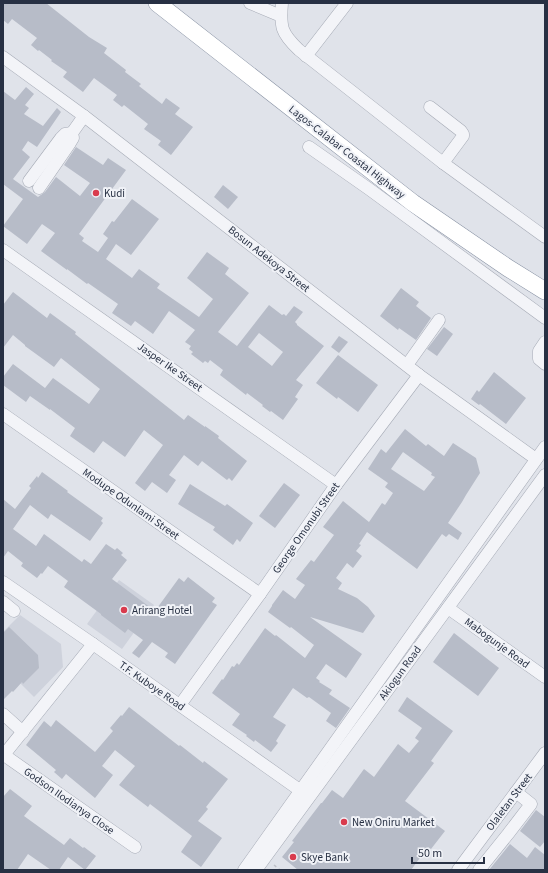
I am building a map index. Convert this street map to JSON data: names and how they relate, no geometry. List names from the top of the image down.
{
  "streets": {
    "highway": ["Lagos-Calabar Coastal Highway"],
    "street": [
      "Bosun Adekoya Street",
      "Jasper Ike Street",
      "Modupe Odunlami Street",
      "George Omonubi Street",
      "Mabogunje Road",
      "Akiogun Road",
      "T.F. Kuboye Road",
      "Godson Ilodianya Close",
      "Olaletan Street"
    ]
  },
  "crossings": [
    ["Bosun Adekoya Street", "George Omonubi Street"],
    ["Jasper Ike Street", "George Omonubi Street"],
    ["Modupe Odunlami Street", "George Omonubi Street"],
    ["George Omonubi Street", "T.F. Kuboye Road"],
    ["Mabogunje Road", "Akiogun Road"]
  ],
  "places": [
    "Kudi",
    "Arirang Hotel",
    "New Oniru Market",
    "Skye Bank"
  ],
  "scale_bar": "50 m"
}
